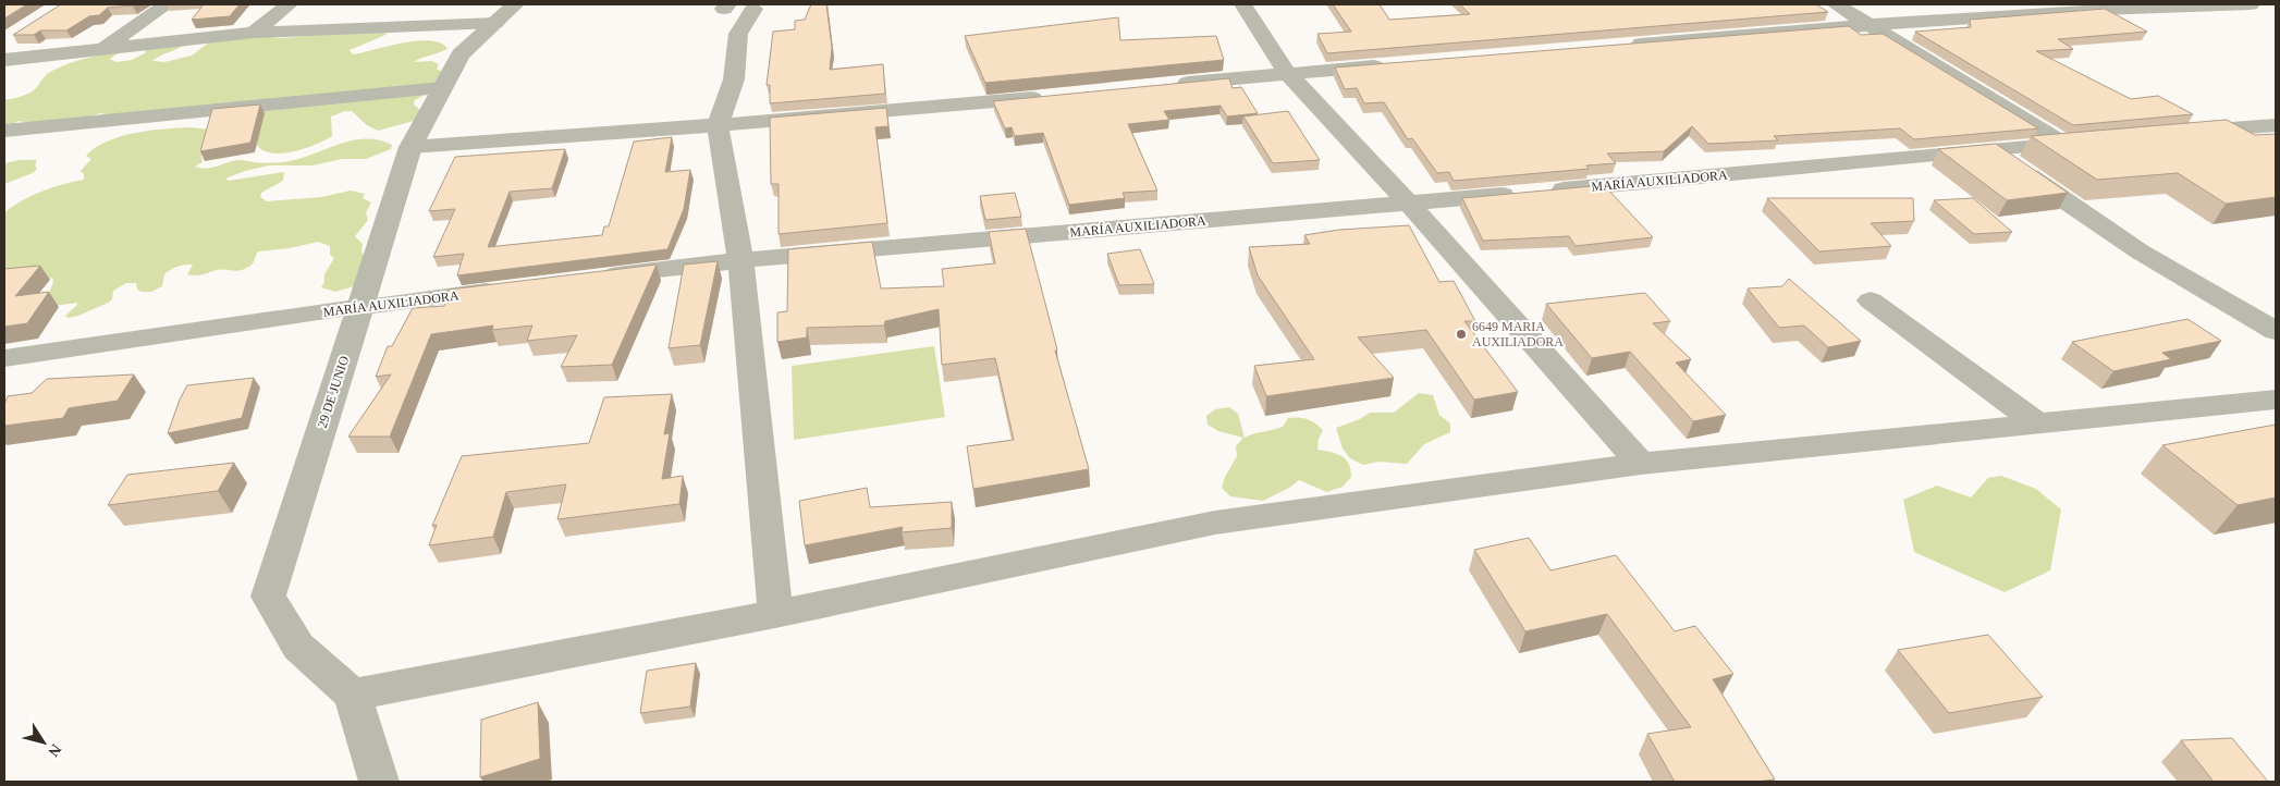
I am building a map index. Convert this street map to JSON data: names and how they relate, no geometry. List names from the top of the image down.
{
  "streets": {
    "street": ["MARÍA AUXILIADORA", "29 DE JUNIO"]
  },
  "crossings": [
    ["MARÍA AUXILIADORA", "29 DE JUNIO"]
  ],
  "places": ["6649 MARIA AUXILIADORA"],
  "north": "bottom right"
}
